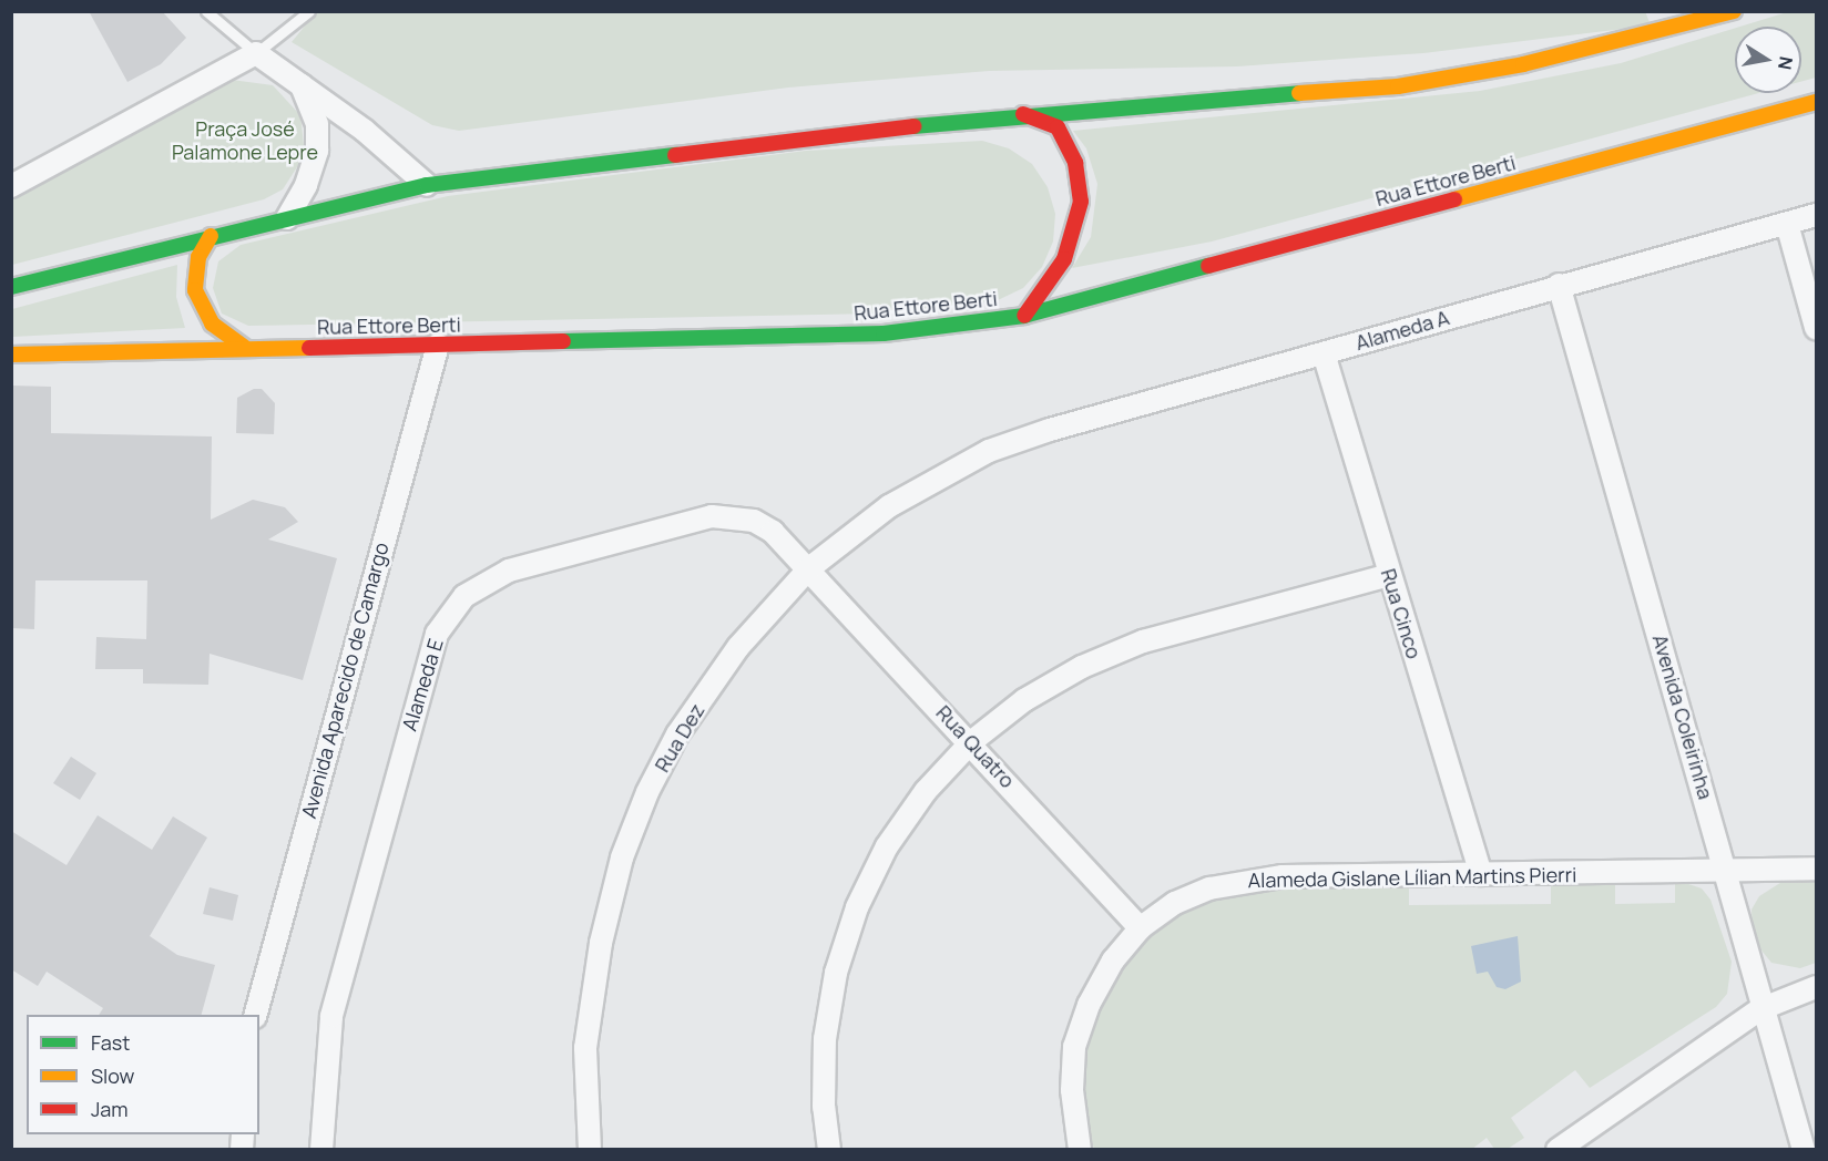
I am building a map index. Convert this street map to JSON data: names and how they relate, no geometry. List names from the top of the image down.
{
  "streets": {
    "street": [
      "Rua Ettore Berti",
      "Alameda A",
      "Rua Cinco",
      "Avenida Aparecido de Camargo",
      "Alameda E",
      "Avenida Coleirinha",
      "Rua Dez",
      "Rua Quatro",
      "Alameda Gislane Lílian Martins Pierri"
    ]
  },
  "crossings": [
    ["Rua Ettore Berti", "Avenida Aparecido de Camargo"],
    ["Alameda A", "Rua Cinco"],
    ["Alameda A", "Avenida Coleirinha"],
    ["Alameda A", "Rua Dez"],
    ["Rua Cinco", "Alameda Gislane Lílian Martins Pierri"],
    ["Alameda E", "Rua Dez"],
    ["Alameda E", "Rua Quatro"],
    ["Avenida Coleirinha", "Alameda Gislane Lílian Martins Pierri"],
    ["Rua Dez", "Rua Quatro"],
    ["Rua Quatro", "Alameda Gislane Lílian Martins Pierri"]
  ],
  "parks": ["Praça José Palamone Lepre"],
  "legend": ["Fast", "Slow", "Jam"],
  "north": "right"
}
